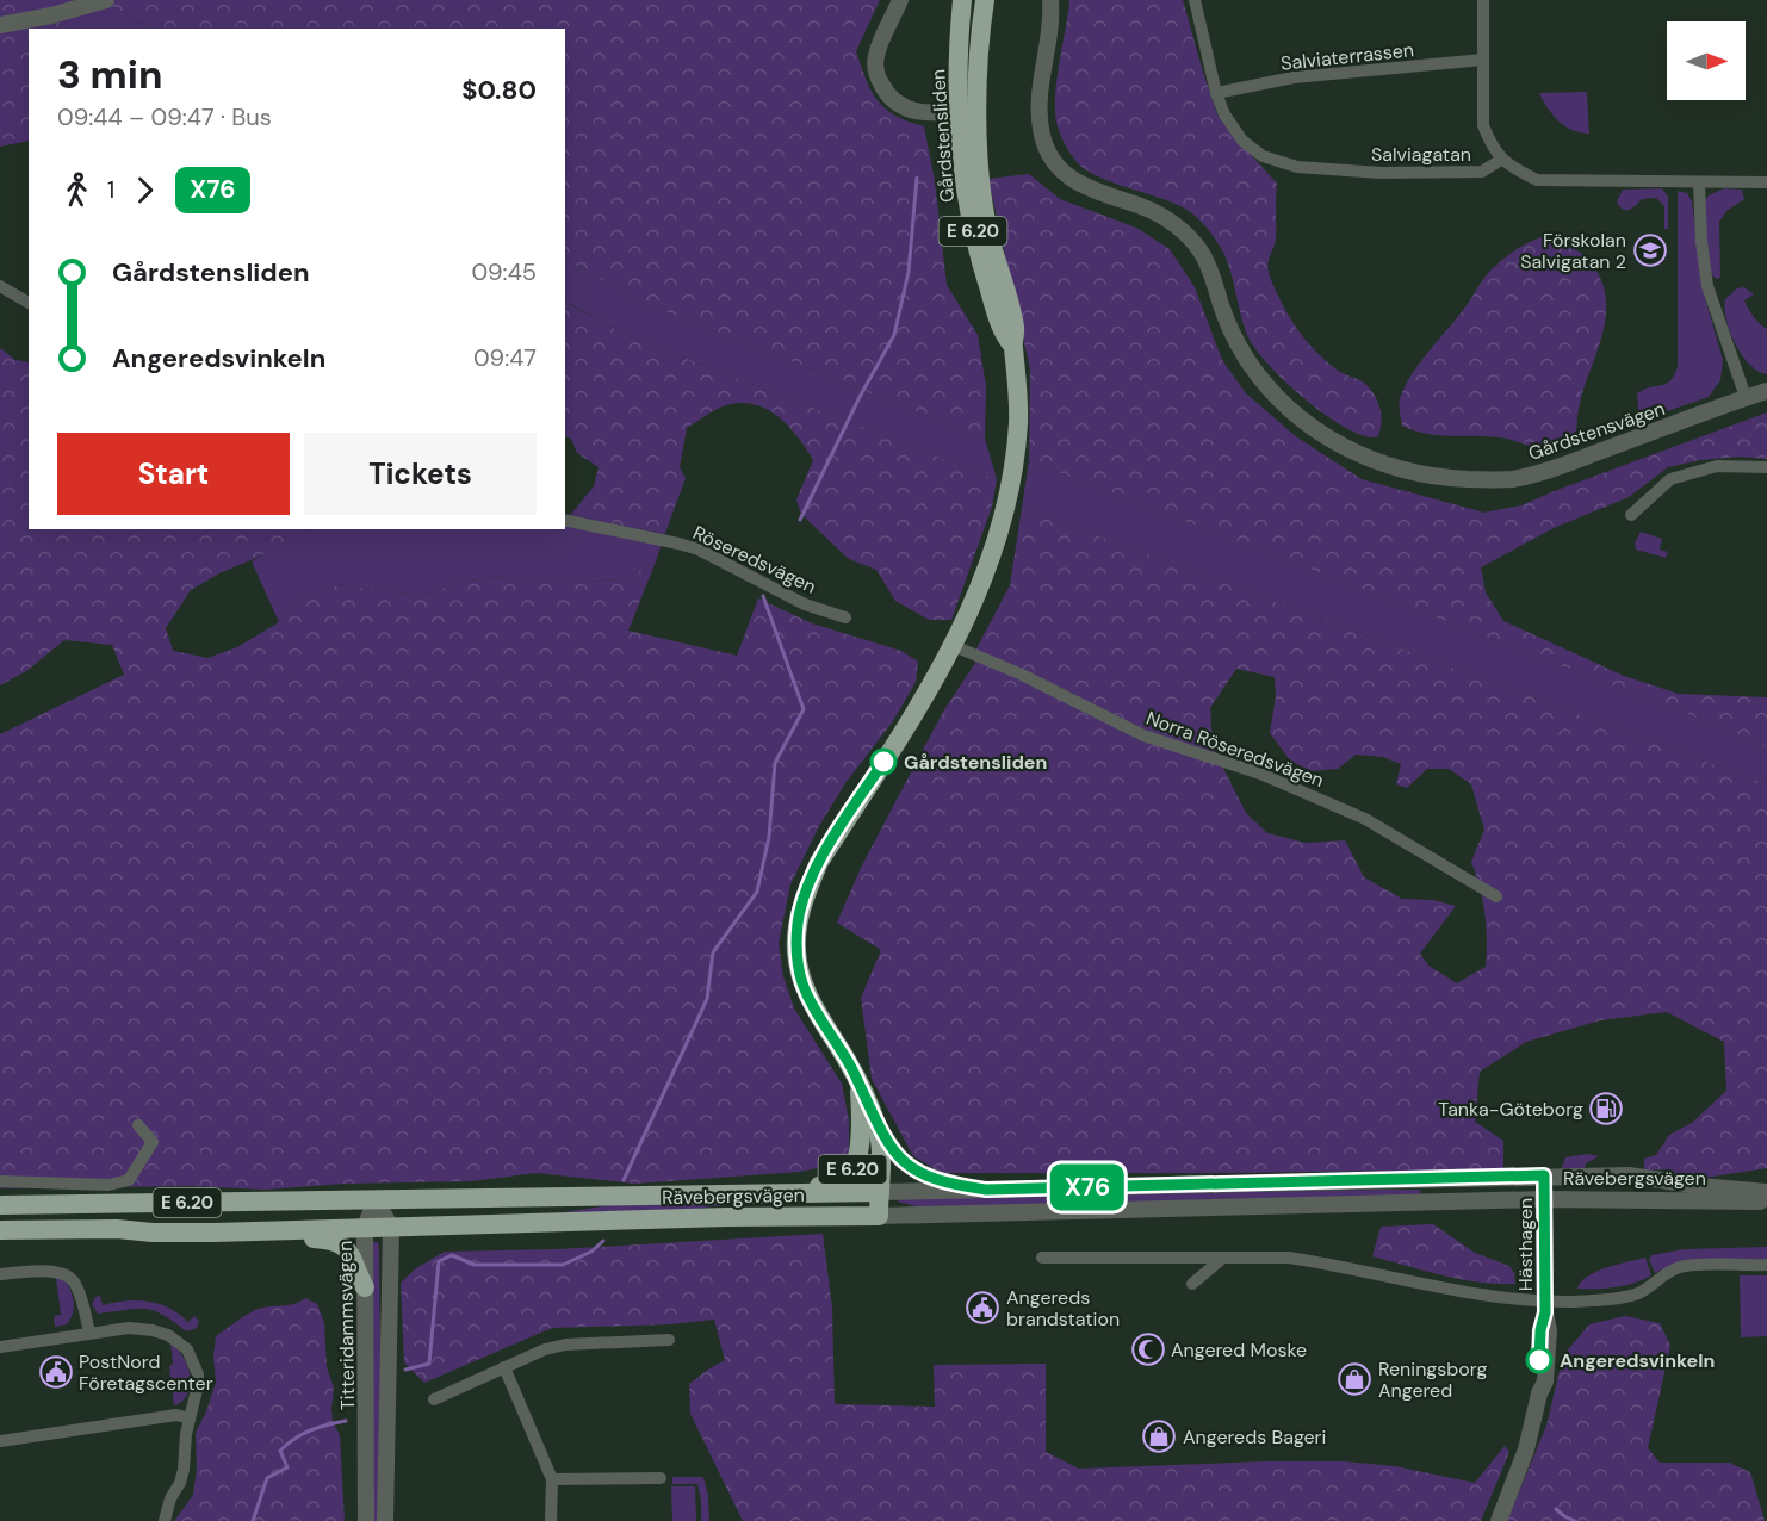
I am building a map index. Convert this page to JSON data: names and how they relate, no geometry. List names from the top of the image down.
{
  "streets": {
    "highway": ["Gårdstensliden", "E 6.20", "Rävebergsvägen"],
    "street": [
      "Salviaterrassen",
      "Salviagatan",
      "Gårdstensvägen",
      "Röseredsvägen",
      "Norra Röseredsvägen",
      "Hästhagen",
      "Titteridammsvägen"
    ]
  },
  "crossings": [
    ["Salviaterrassen", "Salviagatan"],
    ["Gårdstensliden", "E 6.20"],
    ["Gårdstensliden", "Norra Röseredsvägen"],
    ["Gårdstensliden", "Rävebergsvägen"],
    ["E 6.20", "Rävebergsvägen"],
    ["Rävebergsvägen", "Hästhagen"],
    ["Rävebergsvägen", "Titteridammsvägen"]
  ],
  "places": {
    "school or university": ["Förskolan Salvigatan 2"],
    "other": ["Gårdstensliden", "Angeredsvinkeln"],
    "fuel station": ["Tanka-Göteborg"],
    "public building": ["Angereds brandstation", "PostNord Företagscenter"],
    "mosque": ["Angered Moske"],
    "shop": ["Reningsborg Angered", "Angereds Bageri"]
  },
  "lines": ["bus line X76"],
  "north": "right",
  "page": {
    "on_map": "X76",
    "heading": ["3 min", "09:44 – 09:47 · Bus", "$0.80"],
    "legs": ["1", "X76"],
    "list": [
      {
        "name": "Gårdstensliden",
        "value": "09:45"
      },
      {
        "name": "Angeredsvinkeln",
        "value": "09:47"
      }
    ],
    "buttons": ["Start", "Tickets"]
  }
}
